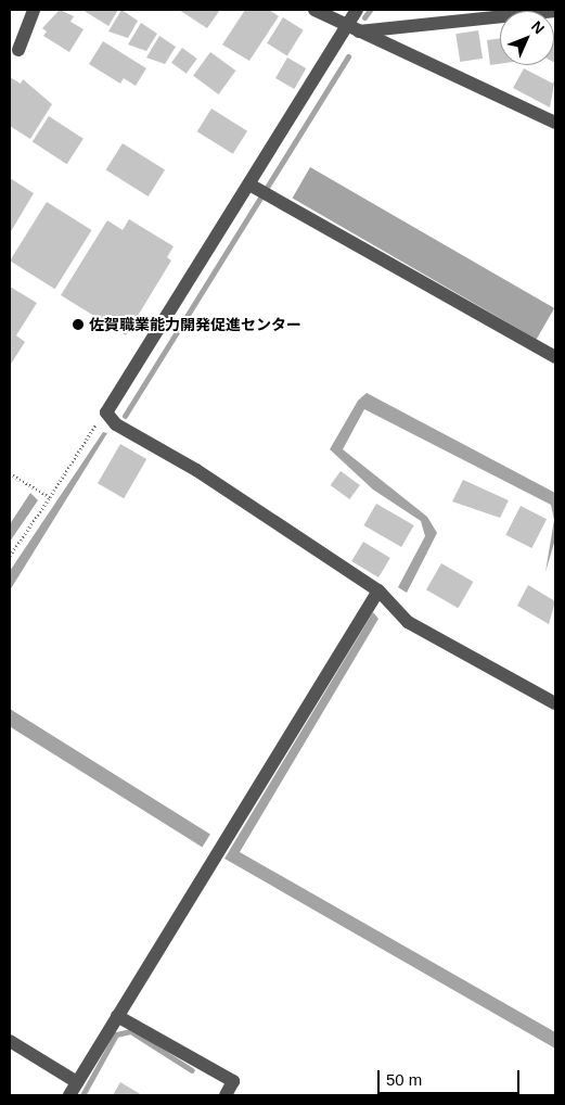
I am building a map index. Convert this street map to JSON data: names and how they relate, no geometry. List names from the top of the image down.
{
  "places": ["佐賀職業能力開発促進センター"],
  "scale_bar": "50 m",
  "north": "top right"
}
